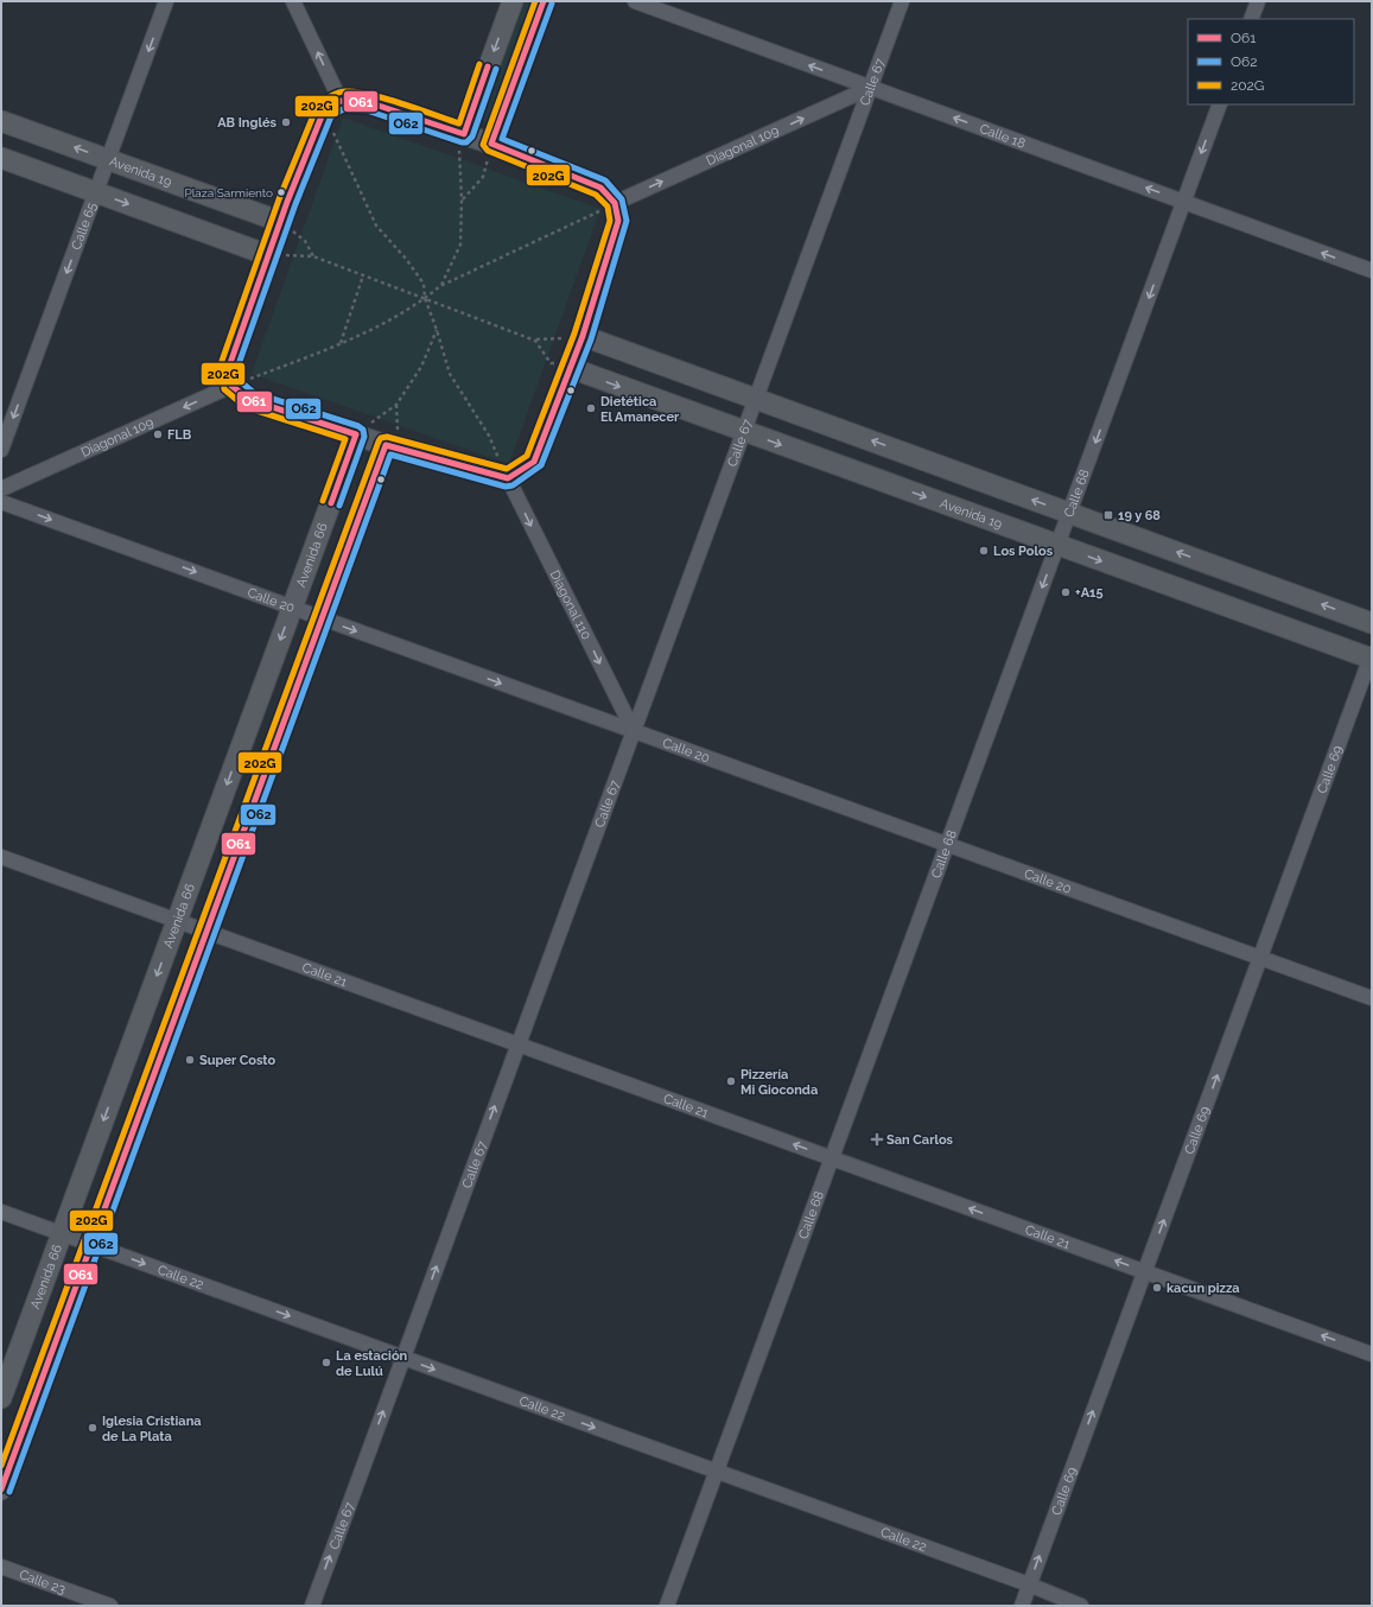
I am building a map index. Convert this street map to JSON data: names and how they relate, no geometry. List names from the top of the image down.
{
  "streets": {
    "main road": ["Avenida 19", "Avenida 66"],
    "street": [
      "Calle 67",
      "Calle 18",
      "Diagonal 109",
      "Calle 65",
      "Calle 68",
      "Calle 20",
      "Diagonal 110",
      "Calle 69",
      "Calle 21",
      "Calle 22",
      "Calle 23"
    ]
  },
  "crossings": [
    ["Calle 67", "Calle 18"],
    ["Calle 67", "Diagonal 109"],
    ["Calle 67", "Avenida 19"],
    ["Calle 67", "Calle 20"],
    ["Calle 67", "Diagonal 110"],
    ["Calle 67", "Calle 21"],
    ["Calle 67", "Calle 22"],
    ["Calle 18", "Diagonal 109"],
    ["Calle 18", "Calle 68"],
    ["Avenida 19", "Calle 65"],
    ["Avenida 19", "Calle 68"],
    ["Avenida 19", "Calle 69"],
    ["Calle 68", "Calle 20"],
    ["Calle 68", "Calle 21"],
    ["Calle 68", "Calle 22"],
    ["Avenida 66", "Calle 20"],
    ["Avenida 66", "Calle 21"],
    ["Avenida 66", "Calle 22"],
    ["Calle 20", "Diagonal 110"],
    ["Calle 20", "Calle 69"],
    ["Calle 69", "Calle 21"],
    ["Calle 69", "Calle 22"]
  ],
  "one_way": [
    "Calle 18",
    "Calle 65",
    "Calle 68",
    "Calle 20",
    "Diagonal 110",
    "Calle 69",
    "Calle 21",
    "Calle 22"
  ],
  "places": {
    "other": [
      "AB Inglés",
      "Plaza Sarmiento",
      "Dietética El Amanecer",
      "FLB",
      "Los Polos",
      "+A15",
      "Super Costo",
      "Pizzería Mi Gioconda",
      "kacun pizza",
      "La estación de Lulú",
      "Iglesia Cristiana de La Plata"
    ],
    "transit": ["19 y 68"],
    "health": ["San Carlos"]
  },
  "lines": ["transit line O61", "transit line 202G", "transit line O62"],
  "legend": ["O61", "O62", "202G"]
}
